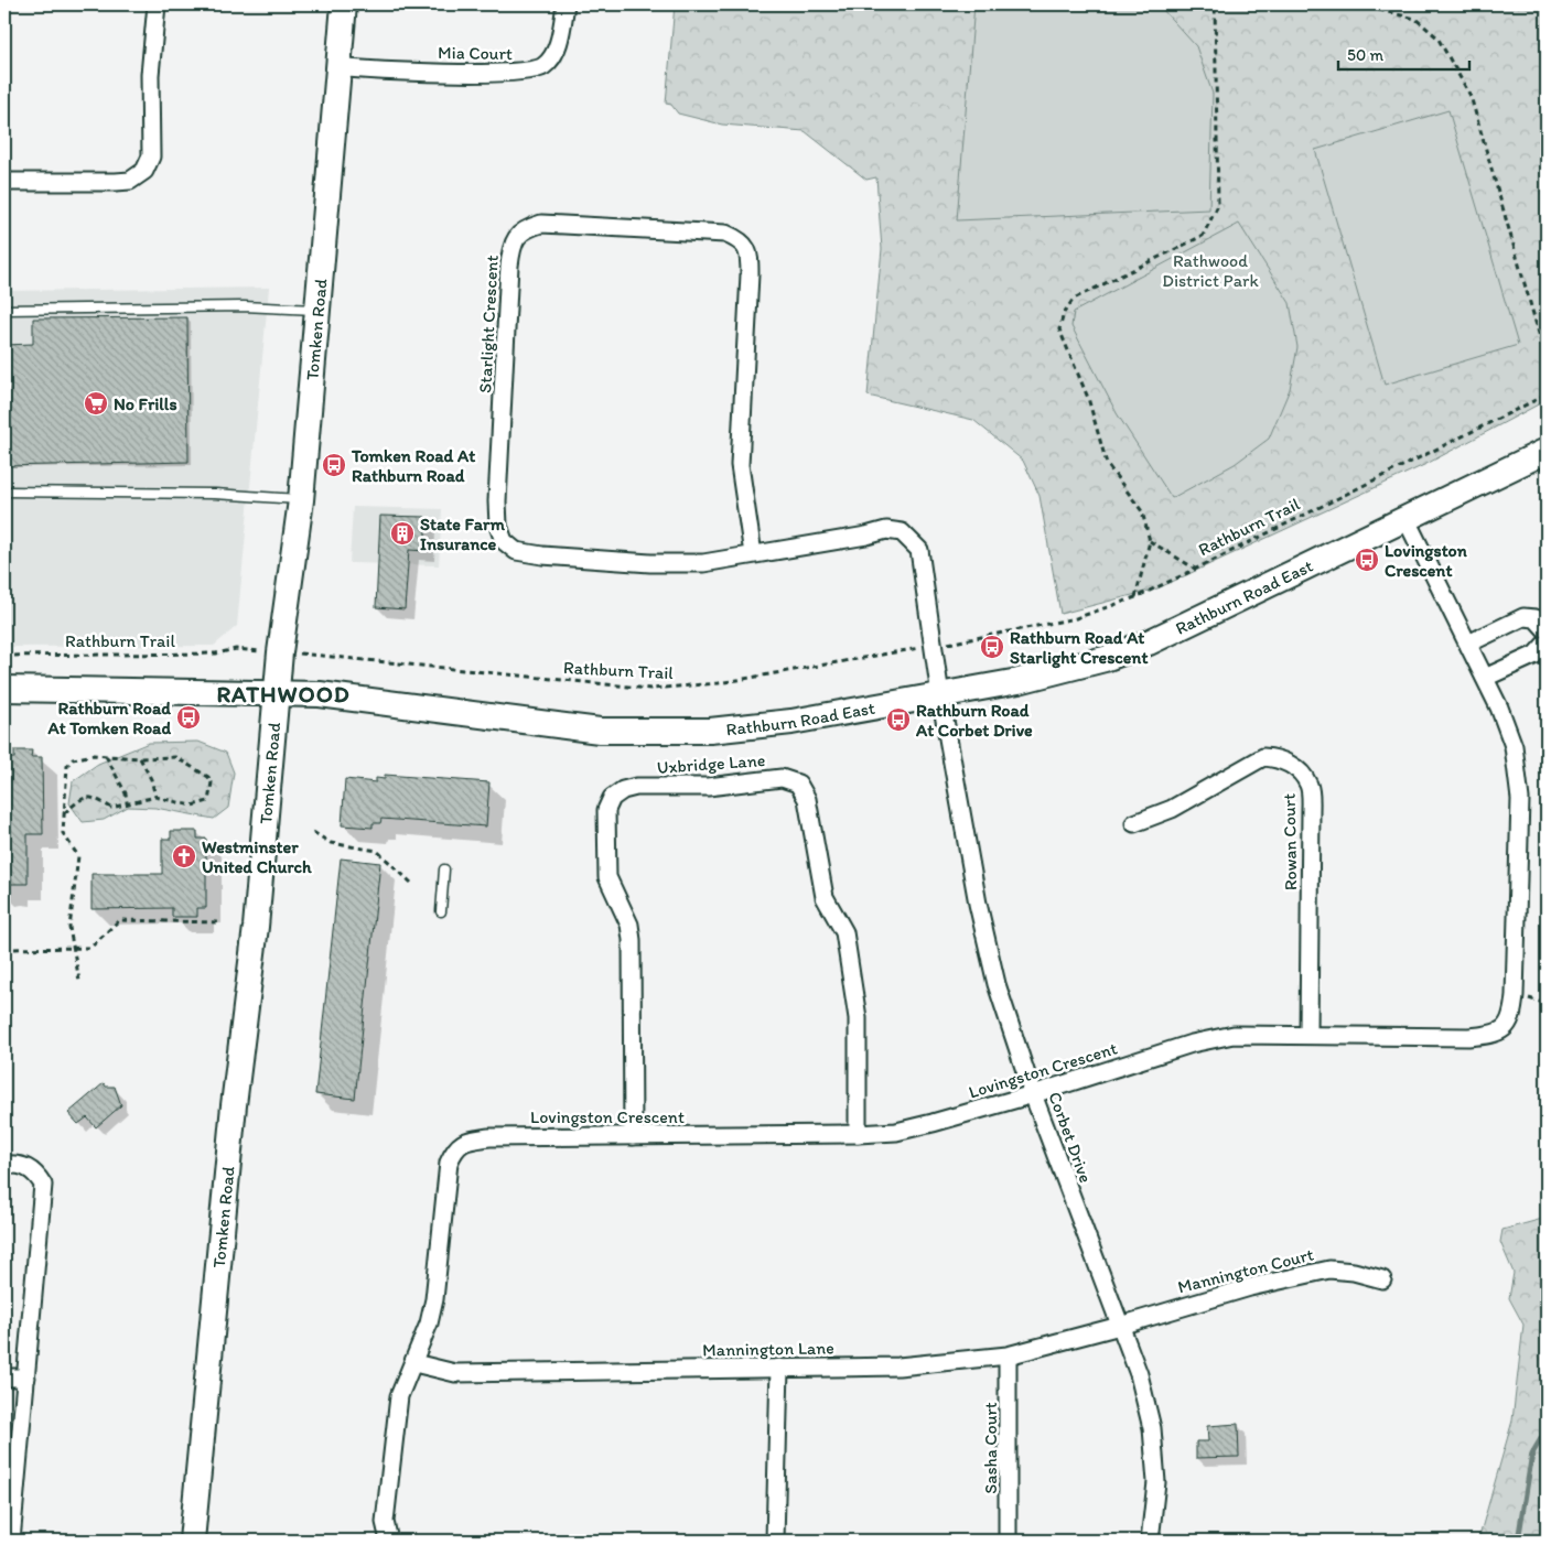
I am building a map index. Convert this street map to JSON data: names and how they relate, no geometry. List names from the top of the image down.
{
  "streets": {
    "street": [
      "Mia Court",
      "Starlight Crescent",
      "Tomken Road",
      "Rathburn Road East",
      "Uxbridge Lane",
      "Rowan Court",
      "Lovingston Crescent",
      "Corbet Drive",
      "Mannington Court",
      "Mannington Lane",
      "Sasha Court"
    ],
    "path": ["Rathburn Trail"]
  },
  "crossings": [
    ["Mia Court", "Tomken Road"],
    ["Starlight Crescent", "Rathburn Trail"],
    ["Starlight Crescent", "Corbet Drive"],
    ["Tomken Road", "Rathburn Road East"],
    ["Rathburn Trail", "Corbet Drive"],
    ["Rathburn Road East", "Lovingston Crescent"],
    ["Rathburn Road East", "Corbet Drive"],
    ["Uxbridge Lane", "Lovingston Crescent"],
    ["Rowan Court", "Lovingston Crescent"],
    ["Lovingston Crescent", "Corbet Drive"],
    ["Lovingston Crescent", "Mannington Lane"],
    ["Corbet Drive", "Mannington Court"],
    ["Corbet Drive", "Mannington Lane"],
    ["Mannington Court", "Mannington Lane"],
    ["Mannington Lane", "Sasha Court"]
  ],
  "districts": ["RATHWOOD"],
  "parks": ["Rathwood District Park"],
  "places": {
    "supermarket": ["No Frills"],
    "bus stop": [
      "Tomken Road At Rathburn Road",
      "Lovingston Crescent",
      "Rathburn Road At Starlight Crescent",
      "Rathburn Road At Tomken Road",
      "Rathburn Road At Corbet Drive"
    ],
    "building": ["State Farm Insurance"],
    "church": ["Westminster United Church"]
  },
  "scale_bar": "50 m"
}
